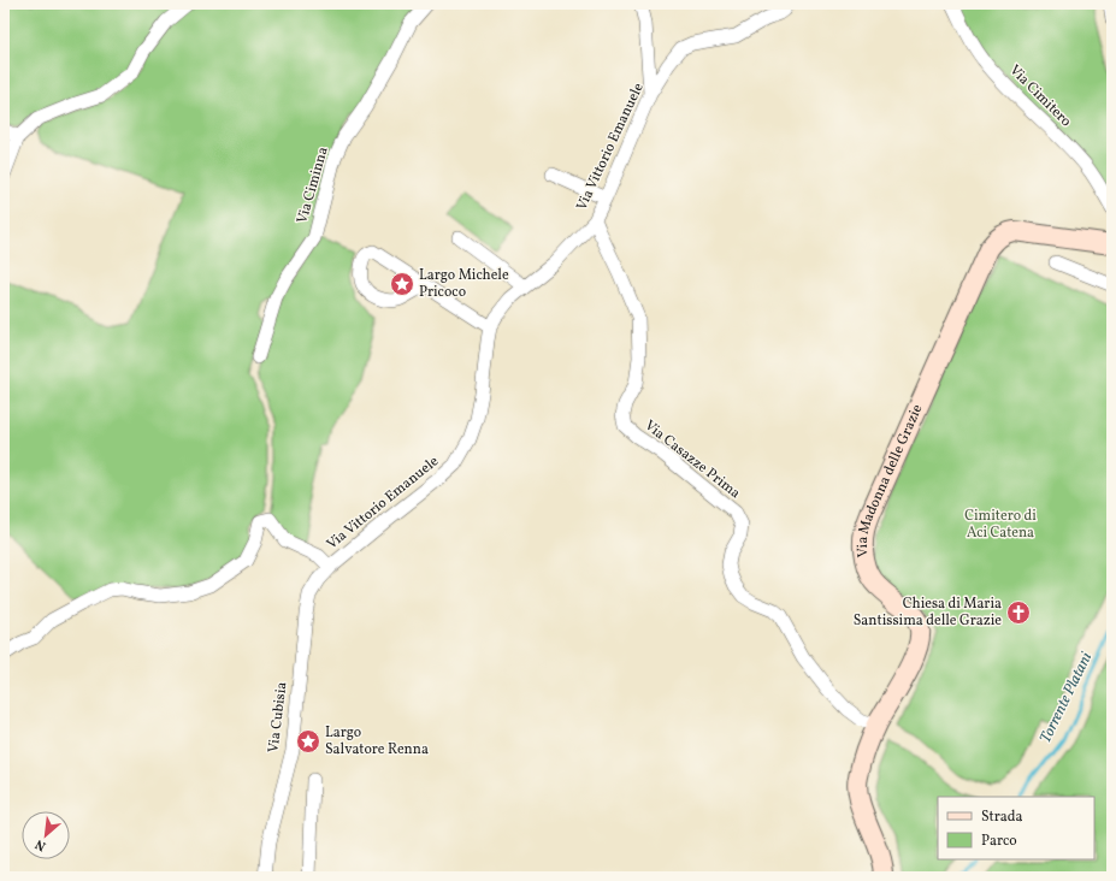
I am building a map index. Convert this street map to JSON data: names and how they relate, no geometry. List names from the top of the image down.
{
  "streets": {
    "street": [
      "Via Cimitero",
      "Via Vittorio Emanuele",
      "Via Ciminna",
      "Via Casazze Prima",
      "Via Madonna delle Grazie",
      "Via Cubisia"
    ]
  },
  "crossings": [
    ["Via Vittorio Emanuele", "Via Casazze Prima"],
    ["Via Vittorio Emanuele", "Via Cubisia"],
    ["Via Casazze Prima", "Via Madonna delle Grazie"]
  ],
  "water": ["Torrente Platani"],
  "parks": ["Cimitero di Aci Catena"],
  "places": {
    "place": ["Largo Michele Pricoco", "Largo Salvatore Renna"],
    "church": ["Chiesa di Maria Santissima delle Grazie"]
  },
  "legend": ["Strada", "Parco"],
  "north": "bottom left"
}
